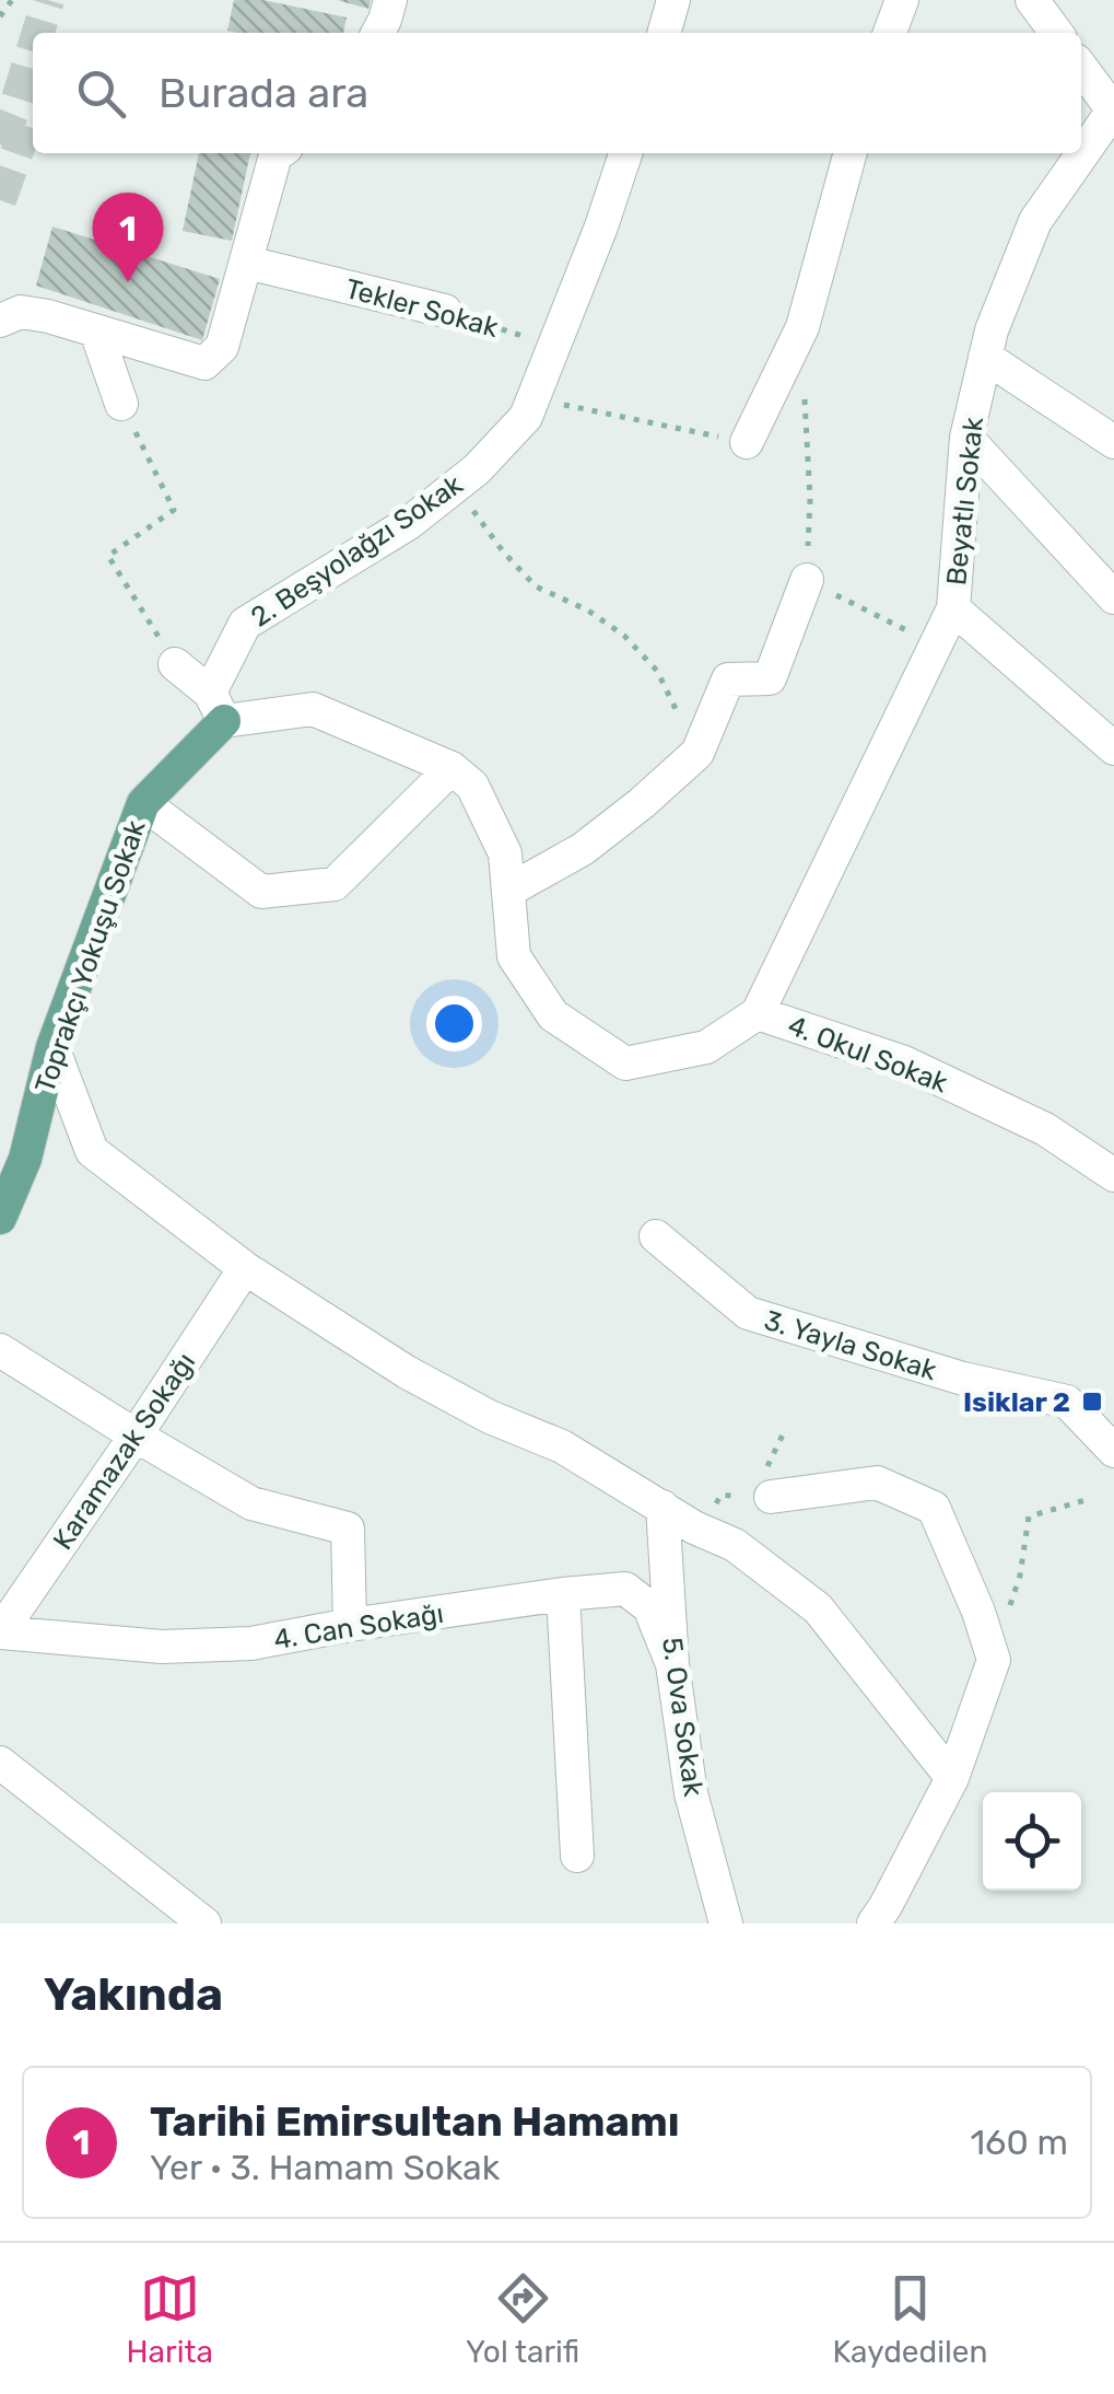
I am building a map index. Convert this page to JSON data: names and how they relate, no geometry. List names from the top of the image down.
{
  "streets": {
    "main road": ["Toprakçı Yokuşu Sokak"],
    "street": [
      "Tekler Sokak",
      "Beyatlı Sokak",
      "2. Beşyolağzı Sokak",
      "4. Okul Sokak",
      "3. Yayla Sokak",
      "Karamazak Sokağı",
      "4. Can Sokağı",
      "5. Ova Sokak"
    ]
  },
  "crossings": [
    ["Beyatlı Sokak", "4. Okul Sokak"],
    ["2. Beşyolağzı Sokak", "Toprakçı Yokuşu Sokak"],
    ["2. Beşyolağzı Sokak", "4. Okul Sokak"],
    ["Toprakçı Yokuşu Sokak", "4. Okul Sokak"],
    ["Karamazak Sokağı", "4. Can Sokağı"],
    ["4. Can Sokağı", "5. Ova Sokak"]
  ],
  "places": {
    "transit": ["Isiklar 2"]
  },
  "page": {
    "search": "Burada ara",
    "pins": "1",
    "heading": "Yakında",
    "list": [
      {
        "mark": "1",
        "name": "Tarihi Emirsultan Hamamı",
        "note": "Yer · 3. Hamam Sokak",
        "value": "160 m"
      }
    ],
    "nav": ["Harita", "Yol tarifi", "Kaydedilen"]
  }
}
